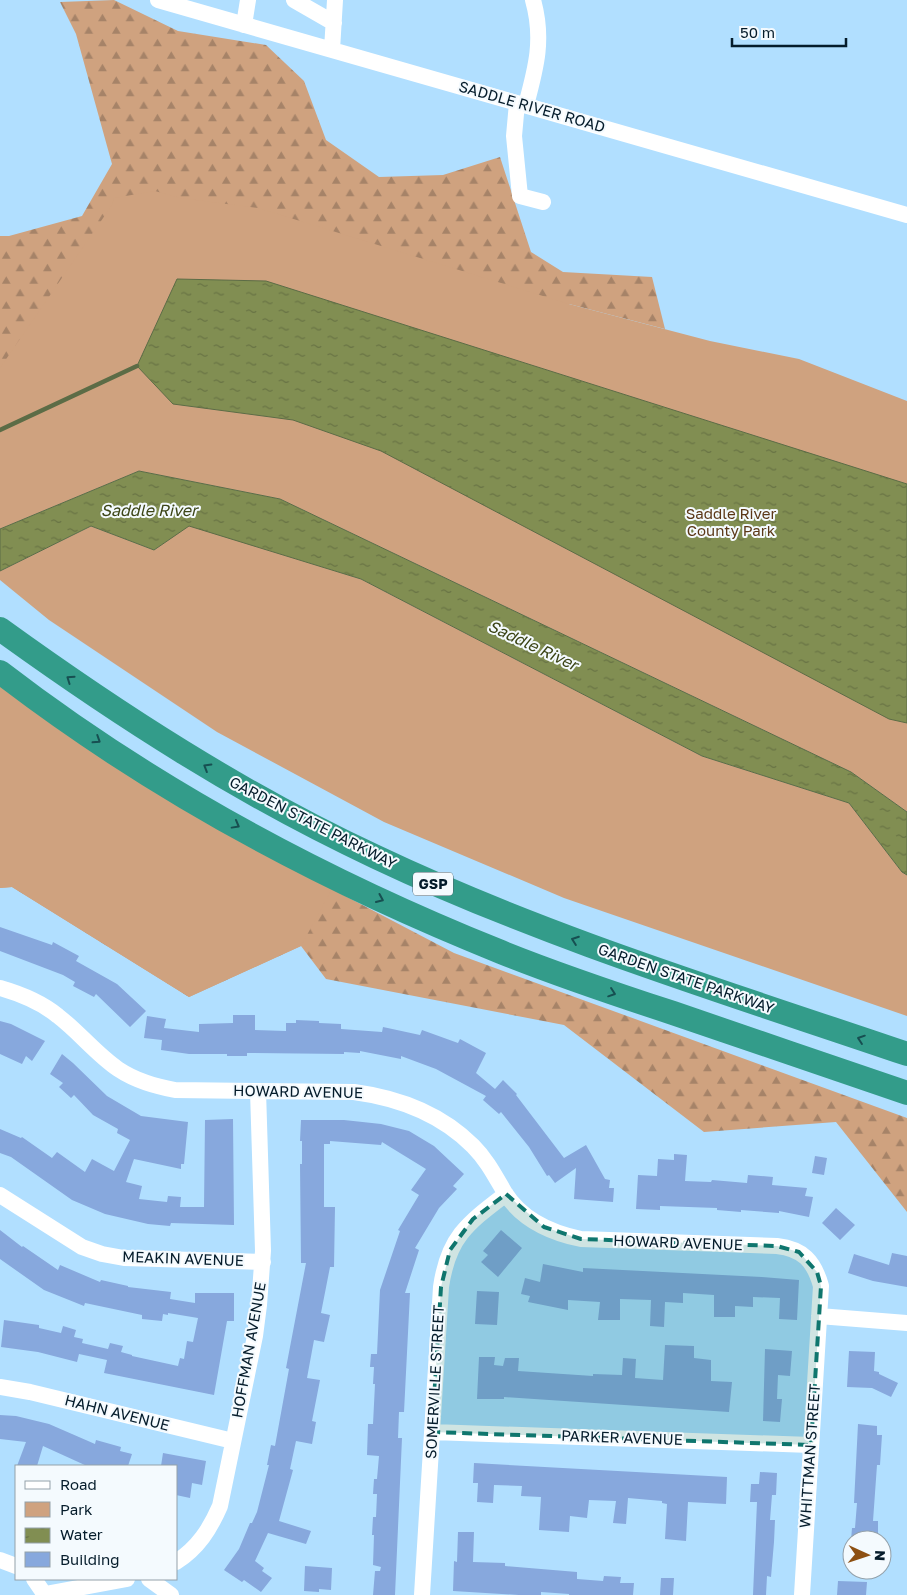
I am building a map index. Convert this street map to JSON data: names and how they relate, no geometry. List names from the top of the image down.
{
  "streets": {
    "highway": ["GARDEN STATE PARKWAY", "GSP"],
    "street": [
      "SADDLE RIVER ROAD",
      "HOWARD AVENUE",
      "MEAKIN AVENUE",
      "HOFFMAN AVENUE",
      "SOMERVILLE STREET",
      "HAHN AVENUE",
      "PARKER AVENUE",
      "WHITTMAN STREET"
    ]
  },
  "crossings": [
    ["HOWARD AVENUE", "HOFFMAN AVENUE"],
    ["HOWARD AVENUE", "SOMERVILLE STREET"],
    ["HOWARD AVENUE", "WHITTMAN STREET"],
    ["MEAKIN AVENUE", "HOFFMAN AVENUE"],
    ["HOFFMAN AVENUE", "HAHN AVENUE"],
    ["SOMERVILLE STREET", "PARKER AVENUE"],
    ["PARKER AVENUE", "WHITTMAN STREET"]
  ],
  "water": ["Saddle River"],
  "parks": ["Saddle River County Park"],
  "legend": [
    "Road",
    "Park",
    "Water",
    "Building"
  ],
  "scale_bar": "50 m",
  "north": "right"
}
